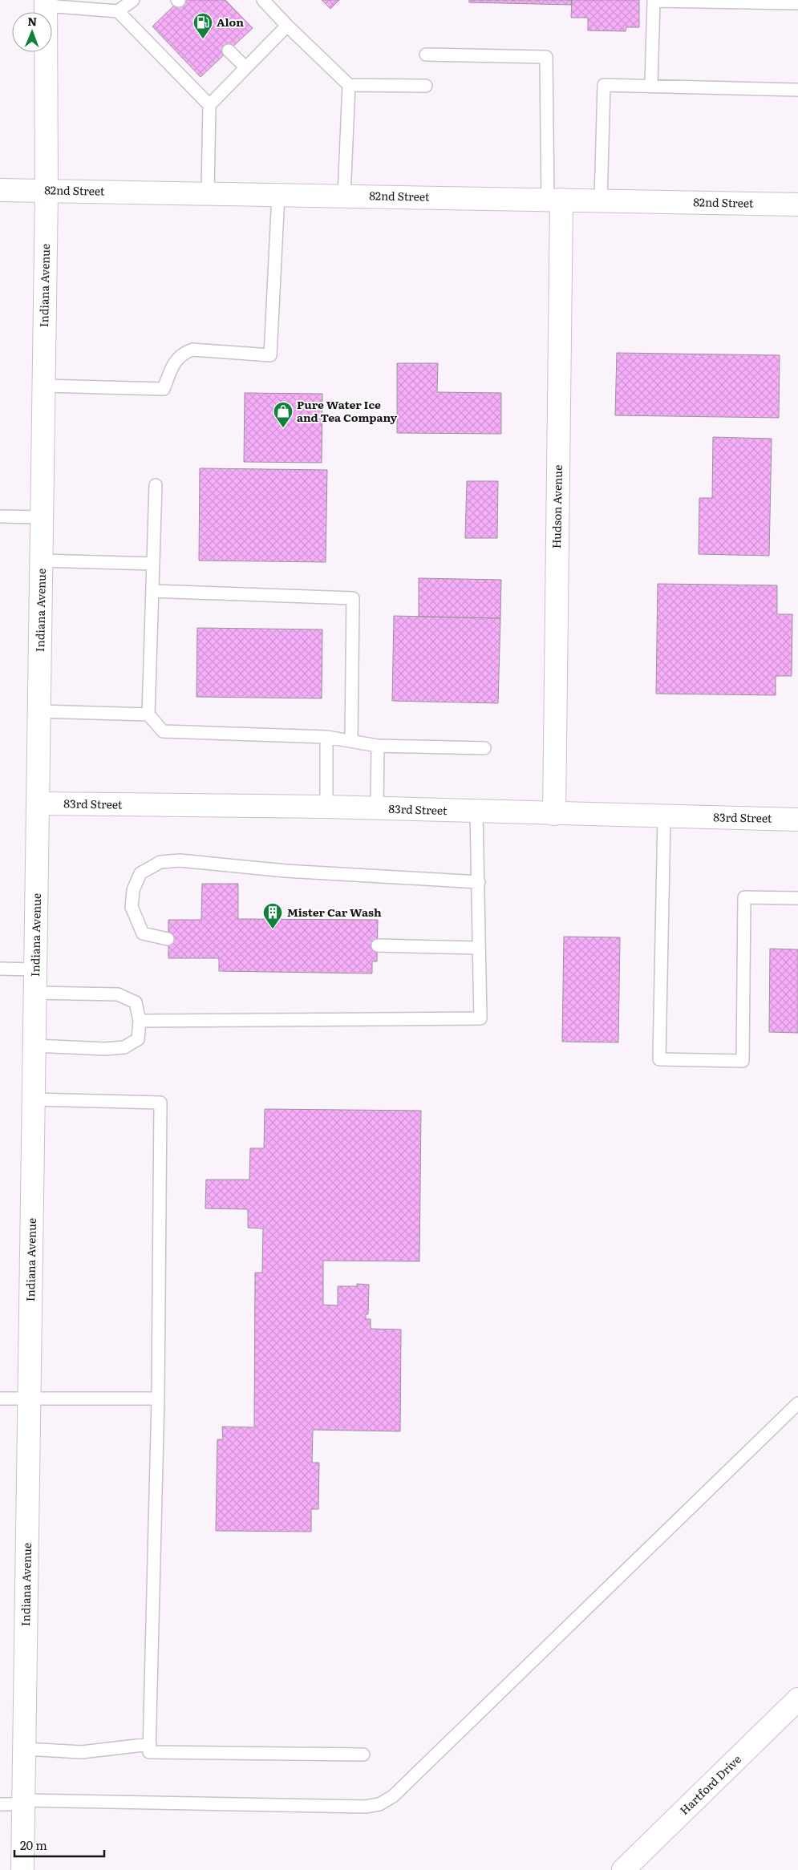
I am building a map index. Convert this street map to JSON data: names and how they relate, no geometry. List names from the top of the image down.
{
  "streets": {
    "main road": [
      "82nd Street",
      "Indiana Avenue",
      "Hudson Avenue",
      "83rd Street",
      "Hartford Drive"
    ]
  },
  "crossings": [
    ["82nd Street", "Indiana Avenue"],
    ["82nd Street", "Hudson Avenue"],
    ["Indiana Avenue", "83rd Street"],
    ["Hudson Avenue", "83rd Street"]
  ],
  "places": {
    "fuel station": ["Alon"],
    "shop": ["Pure Water Ice and Tea Company"],
    "building": ["Mister Car Wash"]
  },
  "scale_bar": "20 m",
  "north": "top"
}
